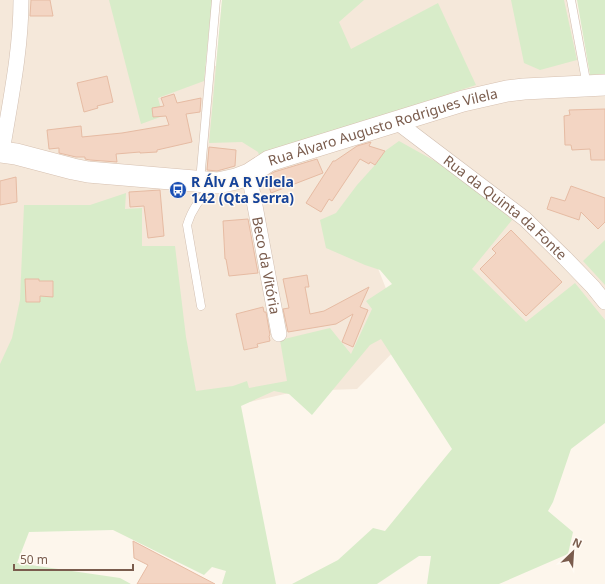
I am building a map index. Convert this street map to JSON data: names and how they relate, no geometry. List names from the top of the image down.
{
  "streets": {
    "main road": ["Rua Álvaro Augusto Rodrigues Vilela"],
    "street": ["Rua da Quinta da Fonte", "Beco da Vitória"]
  },
  "crossings": [
    ["Rua Álvaro Augusto Rodrigues Vilela", "Rua da Quinta da Fonte"],
    ["Rua Álvaro Augusto Rodrigues Vilela", "Beco da Vitória"]
  ],
  "places": {
    "bus stop": ["R Álv A R Vilela 142 (Qta Serra)"]
  },
  "scale_bar": "50 m",
  "north": "top right"
}
